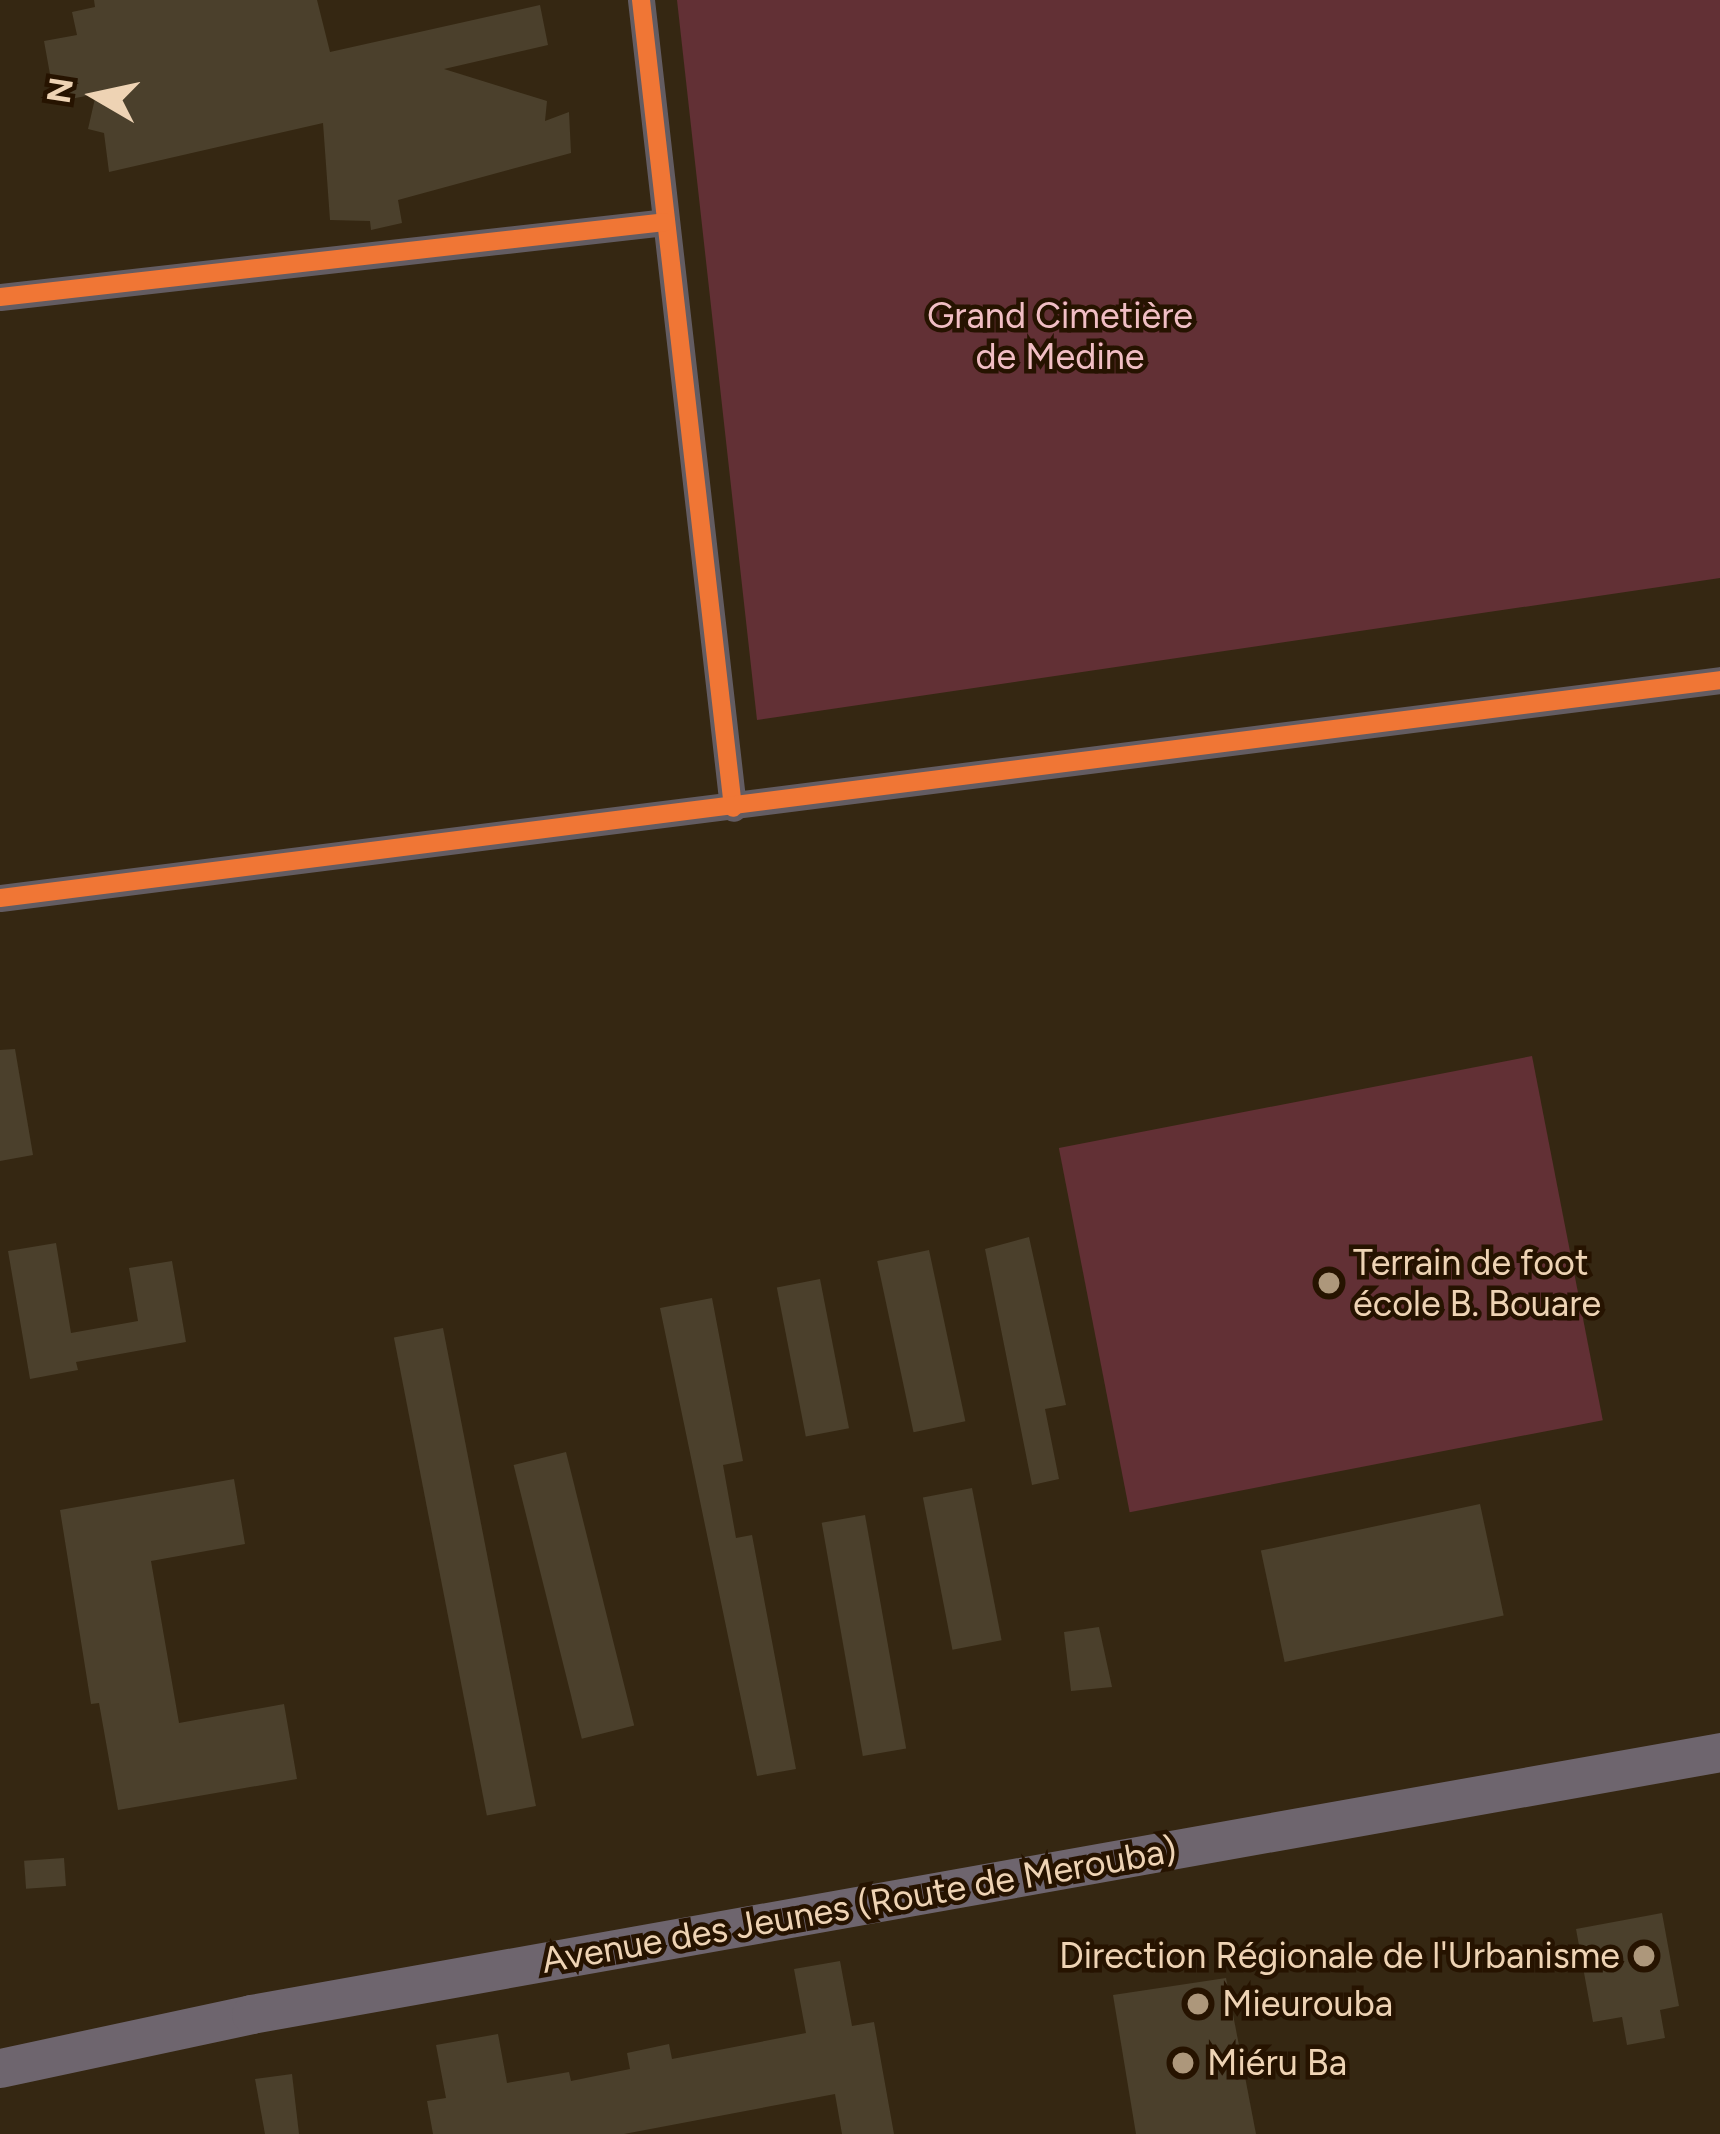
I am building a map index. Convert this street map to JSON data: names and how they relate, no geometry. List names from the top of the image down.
{
  "streets": {
    "main road": ["Avenue des Jeunes (Route de Merouba)"]
  },
  "parks": ["Grand Cimetière de Medine"],
  "places": [
    "Terrain de foot école B. Bouare",
    "Direction Régionale de l'Urbanisme",
    "Mieurouba",
    "Miéru Ba"
  ],
  "north": "left"
}
